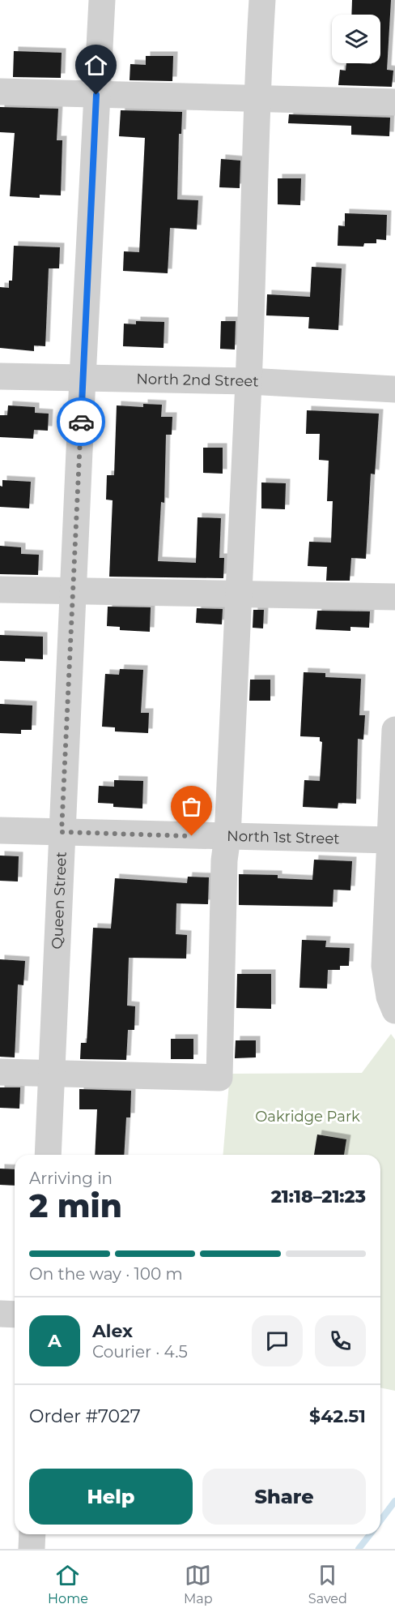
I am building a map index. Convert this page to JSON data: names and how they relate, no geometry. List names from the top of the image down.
{
  "streets": {
    "street": ["North 2nd Street", "North 1st Street", "Queen Street"]
  },
  "crossings": [
    ["North 2nd Street", "Queen Street"],
    ["North 1st Street", "Queen Street"]
  ],
  "parks": ["Oakridge Park"],
  "page": {
    "heading": ["2 min", "Arriving in", "21:18–21:23"],
    "panel": [
      "Alex",
      "Courier · 4.5",
      "Order #7027",
      "$42.51"
    ],
    "bar": "On the way · 100 m",
    "round": "A",
    "buttons": ["Help", "Share"],
    "tabs": ["Home", "Map", "Saved"]
  }
}
